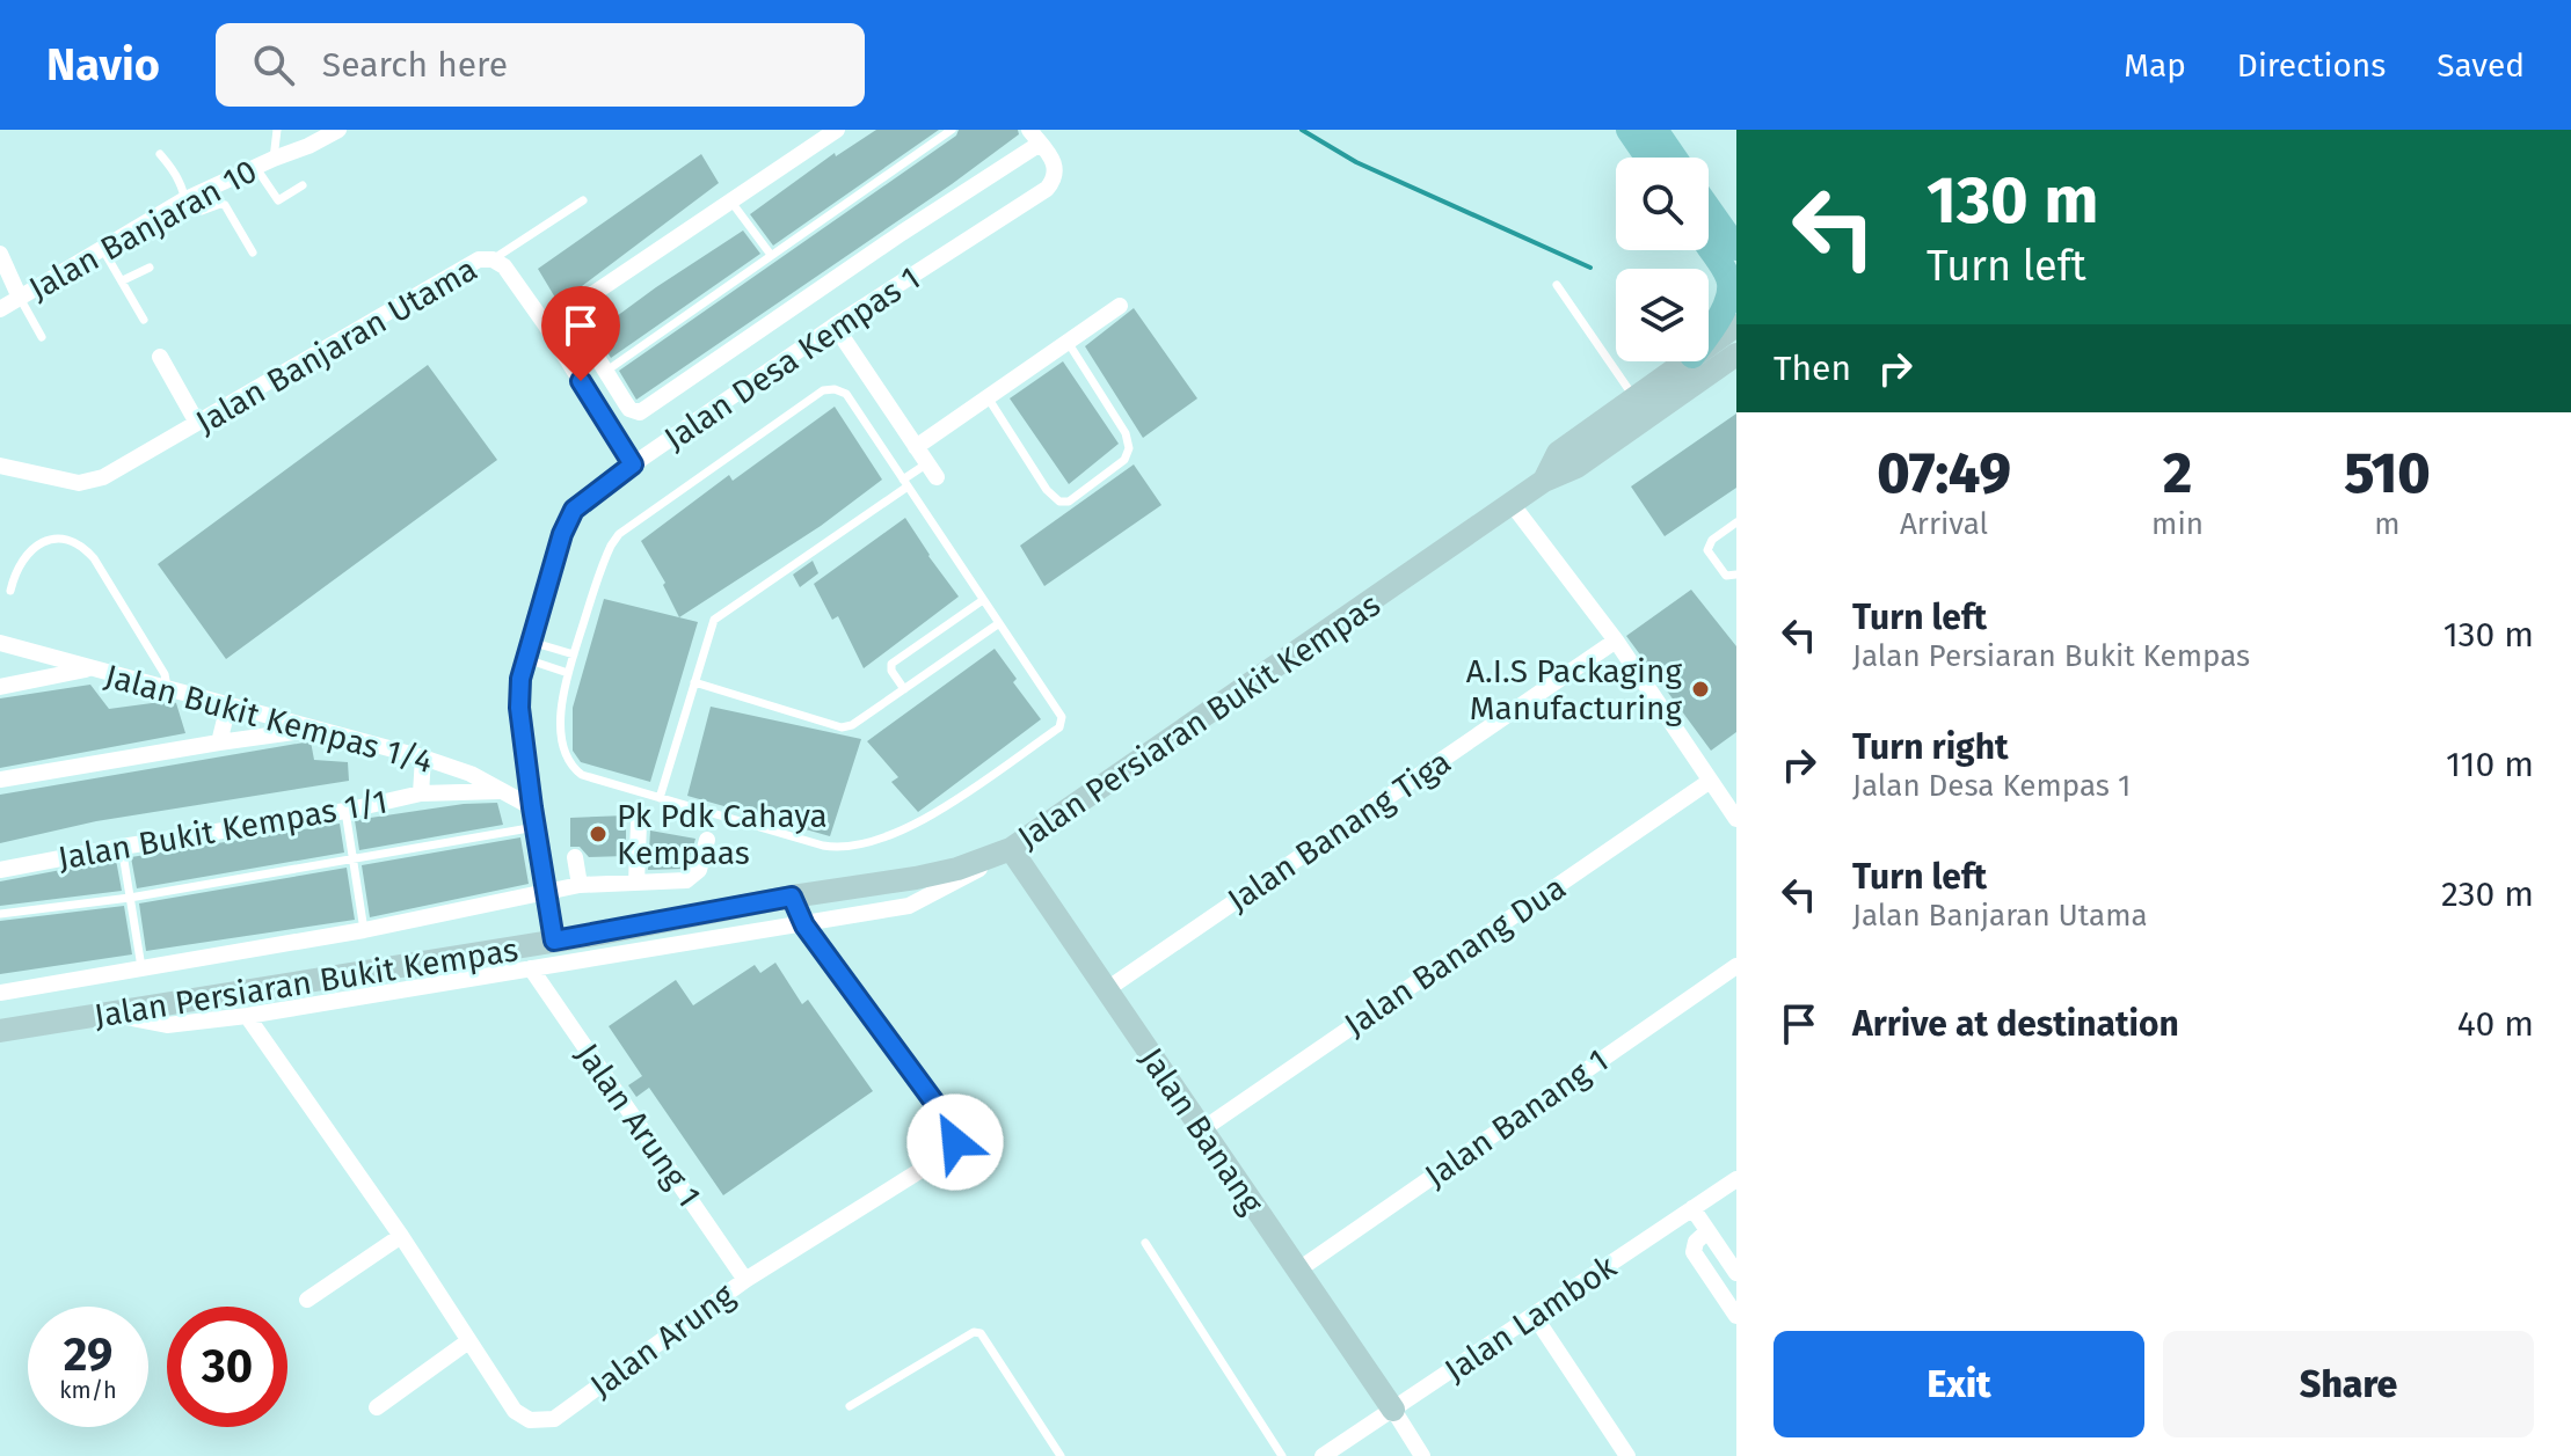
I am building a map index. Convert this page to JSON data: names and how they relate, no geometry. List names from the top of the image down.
{
  "streets": {
    "street": [
      "Jalan Banjaran 10",
      "Jalan Banjaran Utama",
      "Jalan Desa Kempas 1",
      "Jalan Bukit Kempas 1/4",
      "Jalan Persiaran Bukit Kempas",
      "Jalan Bukit Kempas 1/1",
      "Jalan Banang Tiga",
      "Jalan Banang Dua",
      "Jalan Banang 1",
      "Jalan Arung 1",
      "Jalan Banang",
      "Jalan Lambok",
      "Jalan Arung"
    ]
  },
  "crossings": [
    ["Jalan Banjaran Utama", "Jalan Desa Kempas 1"],
    ["Jalan Desa Kempas 1", "Jalan Bukit Kempas 1/4"],
    ["Jalan Desa Kempas 1", "Jalan Persiaran Bukit Kempas"],
    ["Jalan Bukit Kempas 1/4", "Jalan Bukit Kempas 1/1"],
    ["Jalan Persiaran Bukit Kempas", "Jalan Banang"],
    ["Jalan Persiaran Bukit Kempas", "Jalan Arung"],
    ["Jalan Banang Tiga", "Jalan Banang"],
    ["Jalan Banang Dua", "Jalan Banang"],
    ["Jalan Banang 1", "Jalan Banang"],
    ["Jalan Arung 1", "Jalan Arung"],
    ["Jalan Banang", "Jalan Lambok"]
  ],
  "places": ["A.I.S Packaging Manufacturing", "Pk Pdk Cahaya Kempaas"],
  "page": {
    "header": "Navio",
    "search": "Search here",
    "nav": ["Map", "Directions", "Saved"],
    "turn": ["130 m", "Turn left"],
    "then": "Then",
    "eta": [
      "07:49",
      "Arrival",
      "2",
      "min",
      "510",
      "m"
    ],
    "list": [
      {
        "name": "Turn left",
        "note": "Jalan Persiaran Bukit Kempas",
        "value": "130 m"
      },
      {
        "name": "Turn right",
        "note": "Jalan Desa Kempas 1",
        "value": "110 m"
      },
      {
        "name": "Turn left",
        "note": "Jalan Banjaran Utama",
        "value": "230 m"
      },
      {
        "name": "Arrive at destination",
        "value": "40 m"
      }
    ],
    "speed": "29 km/h",
    "limit": "30",
    "buttons": ["Exit", "Share"]
  }
}
